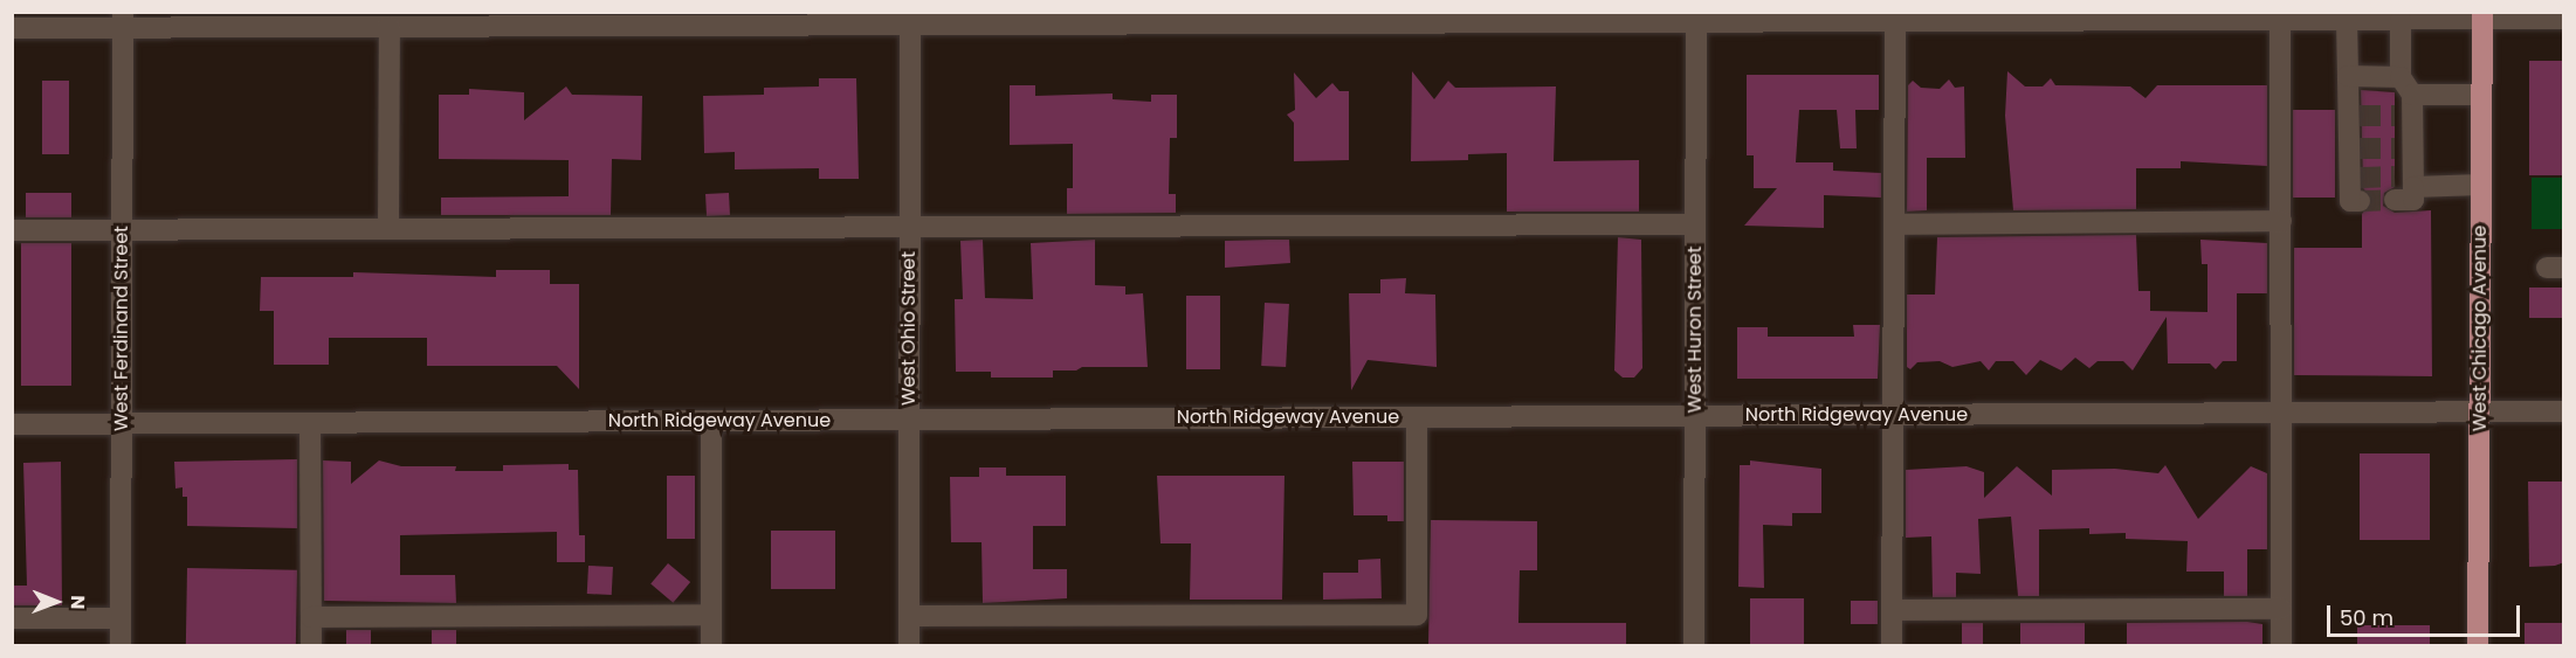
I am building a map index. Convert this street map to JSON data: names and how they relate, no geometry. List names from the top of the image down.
{
  "streets": {
    "main road": ["West Chicago Avenue"],
    "street": [
      "West Ferdinand Street",
      "West Ohio Street",
      "West Huron Street",
      "North Ridgeway Avenue"
    ]
  },
  "crossings": [
    ["West Ferdinand Street", "North Ridgeway Avenue"],
    ["West Ohio Street", "North Ridgeway Avenue"],
    ["West Chicago Avenue", "North Ridgeway Avenue"],
    ["West Huron Street", "North Ridgeway Avenue"]
  ],
  "scale_bar": "50 m",
  "north": "right"
}
